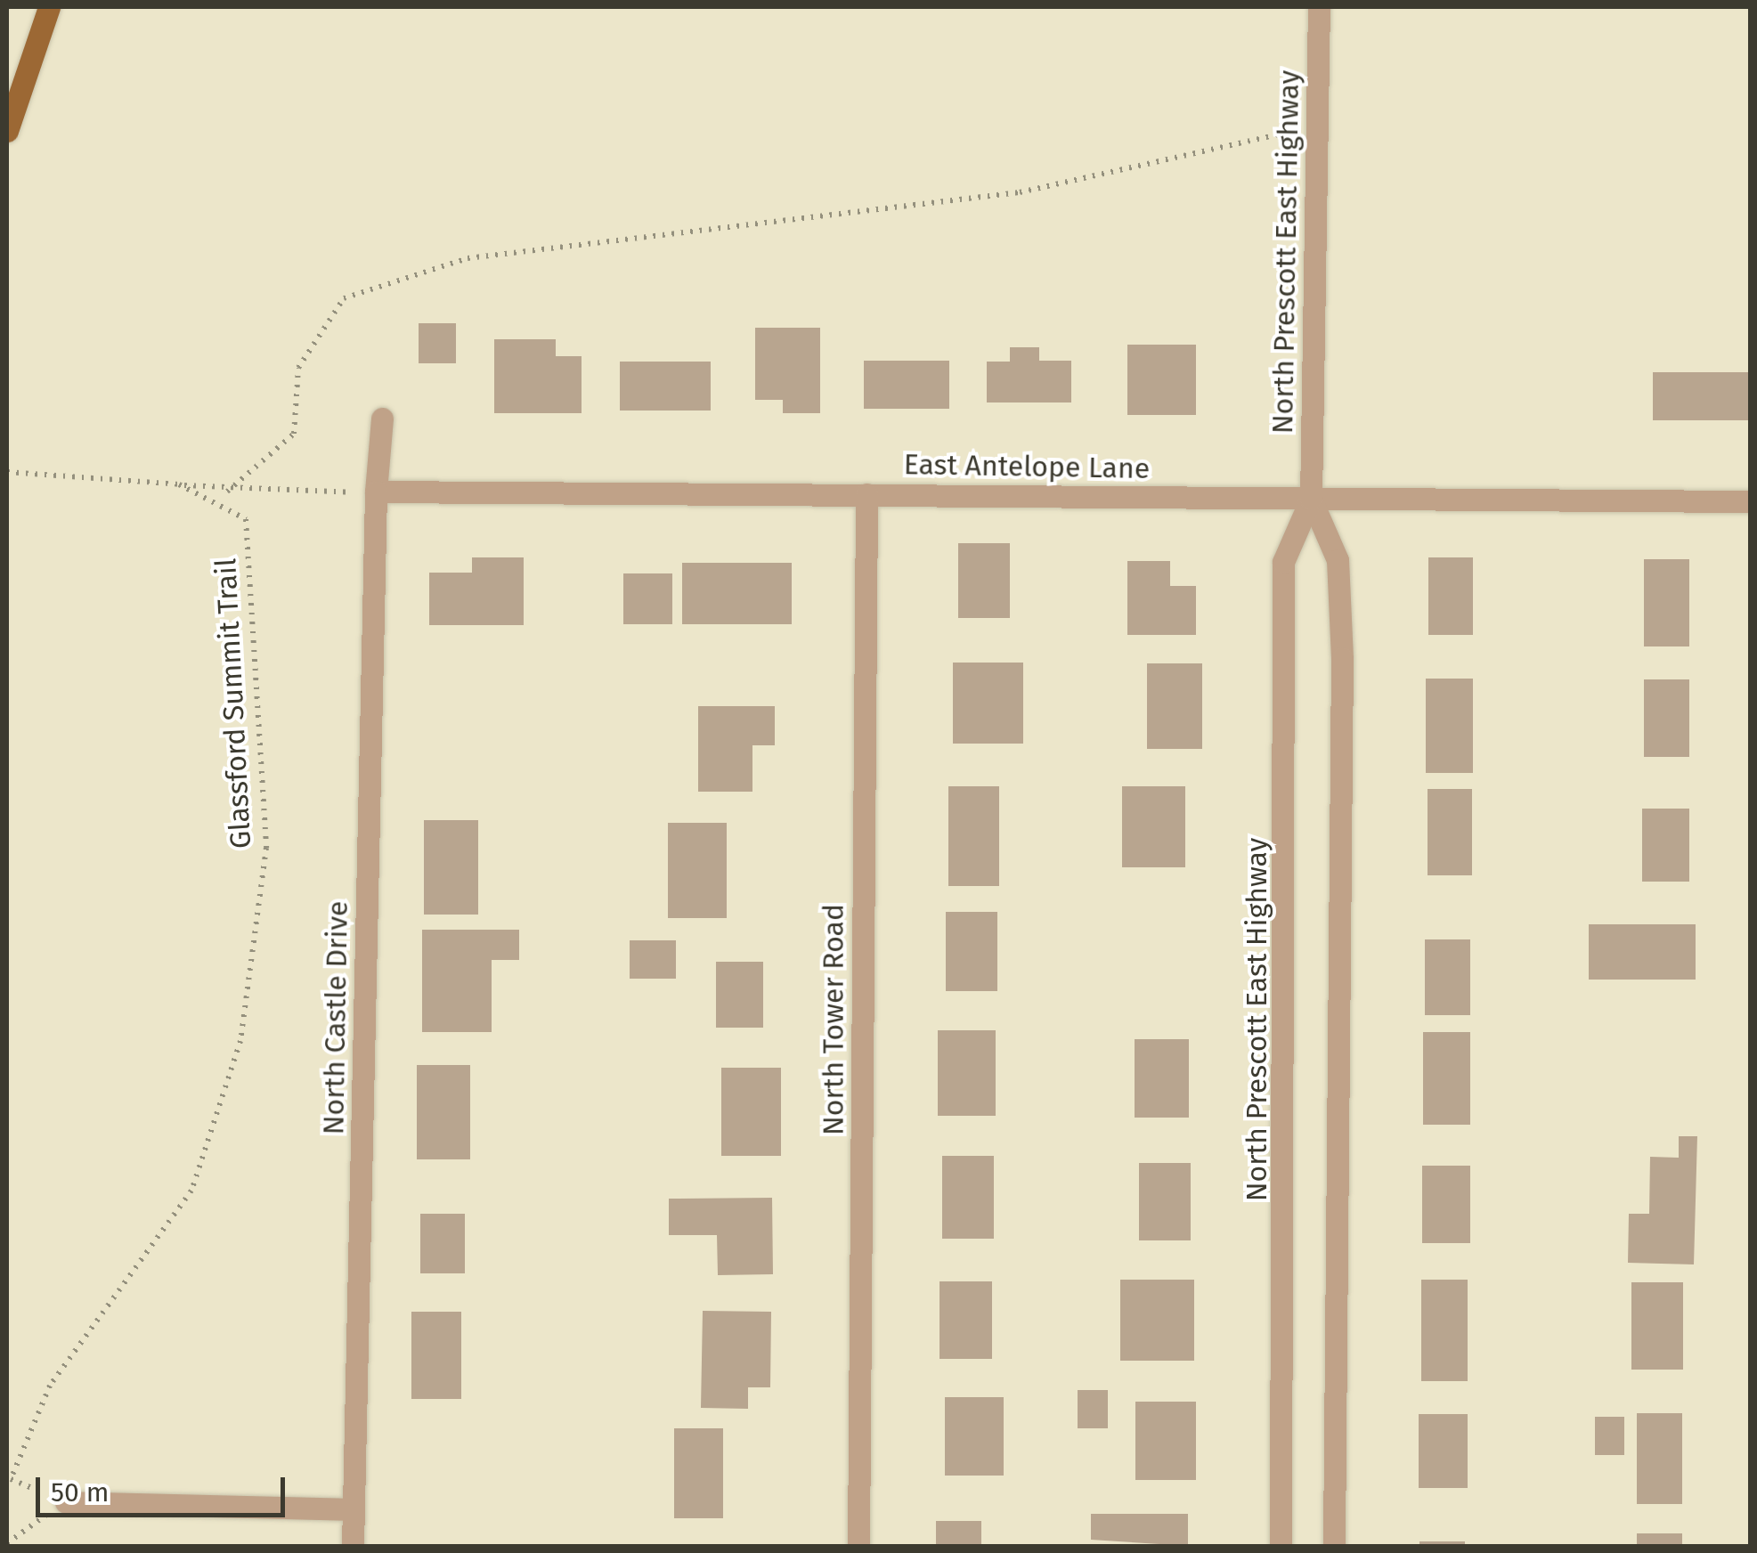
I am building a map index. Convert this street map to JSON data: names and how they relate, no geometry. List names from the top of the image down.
{
  "streets": {
    "street": [
      "North Prescott East Highway",
      "East Antelope Lane",
      "North Castle Drive",
      "North Tower Road"
    ],
    "path": ["Glassford Summit Trail"]
  },
  "crossings": [
    ["North Prescott East Highway", "East Antelope Lane"],
    ["East Antelope Lane", "Glassford Summit Trail"],
    ["East Antelope Lane", "North Castle Drive"],
    ["East Antelope Lane", "North Tower Road"],
    ["Glassford Summit Trail", "North Castle Drive"]
  ],
  "scale_bar": "50 m"
}
